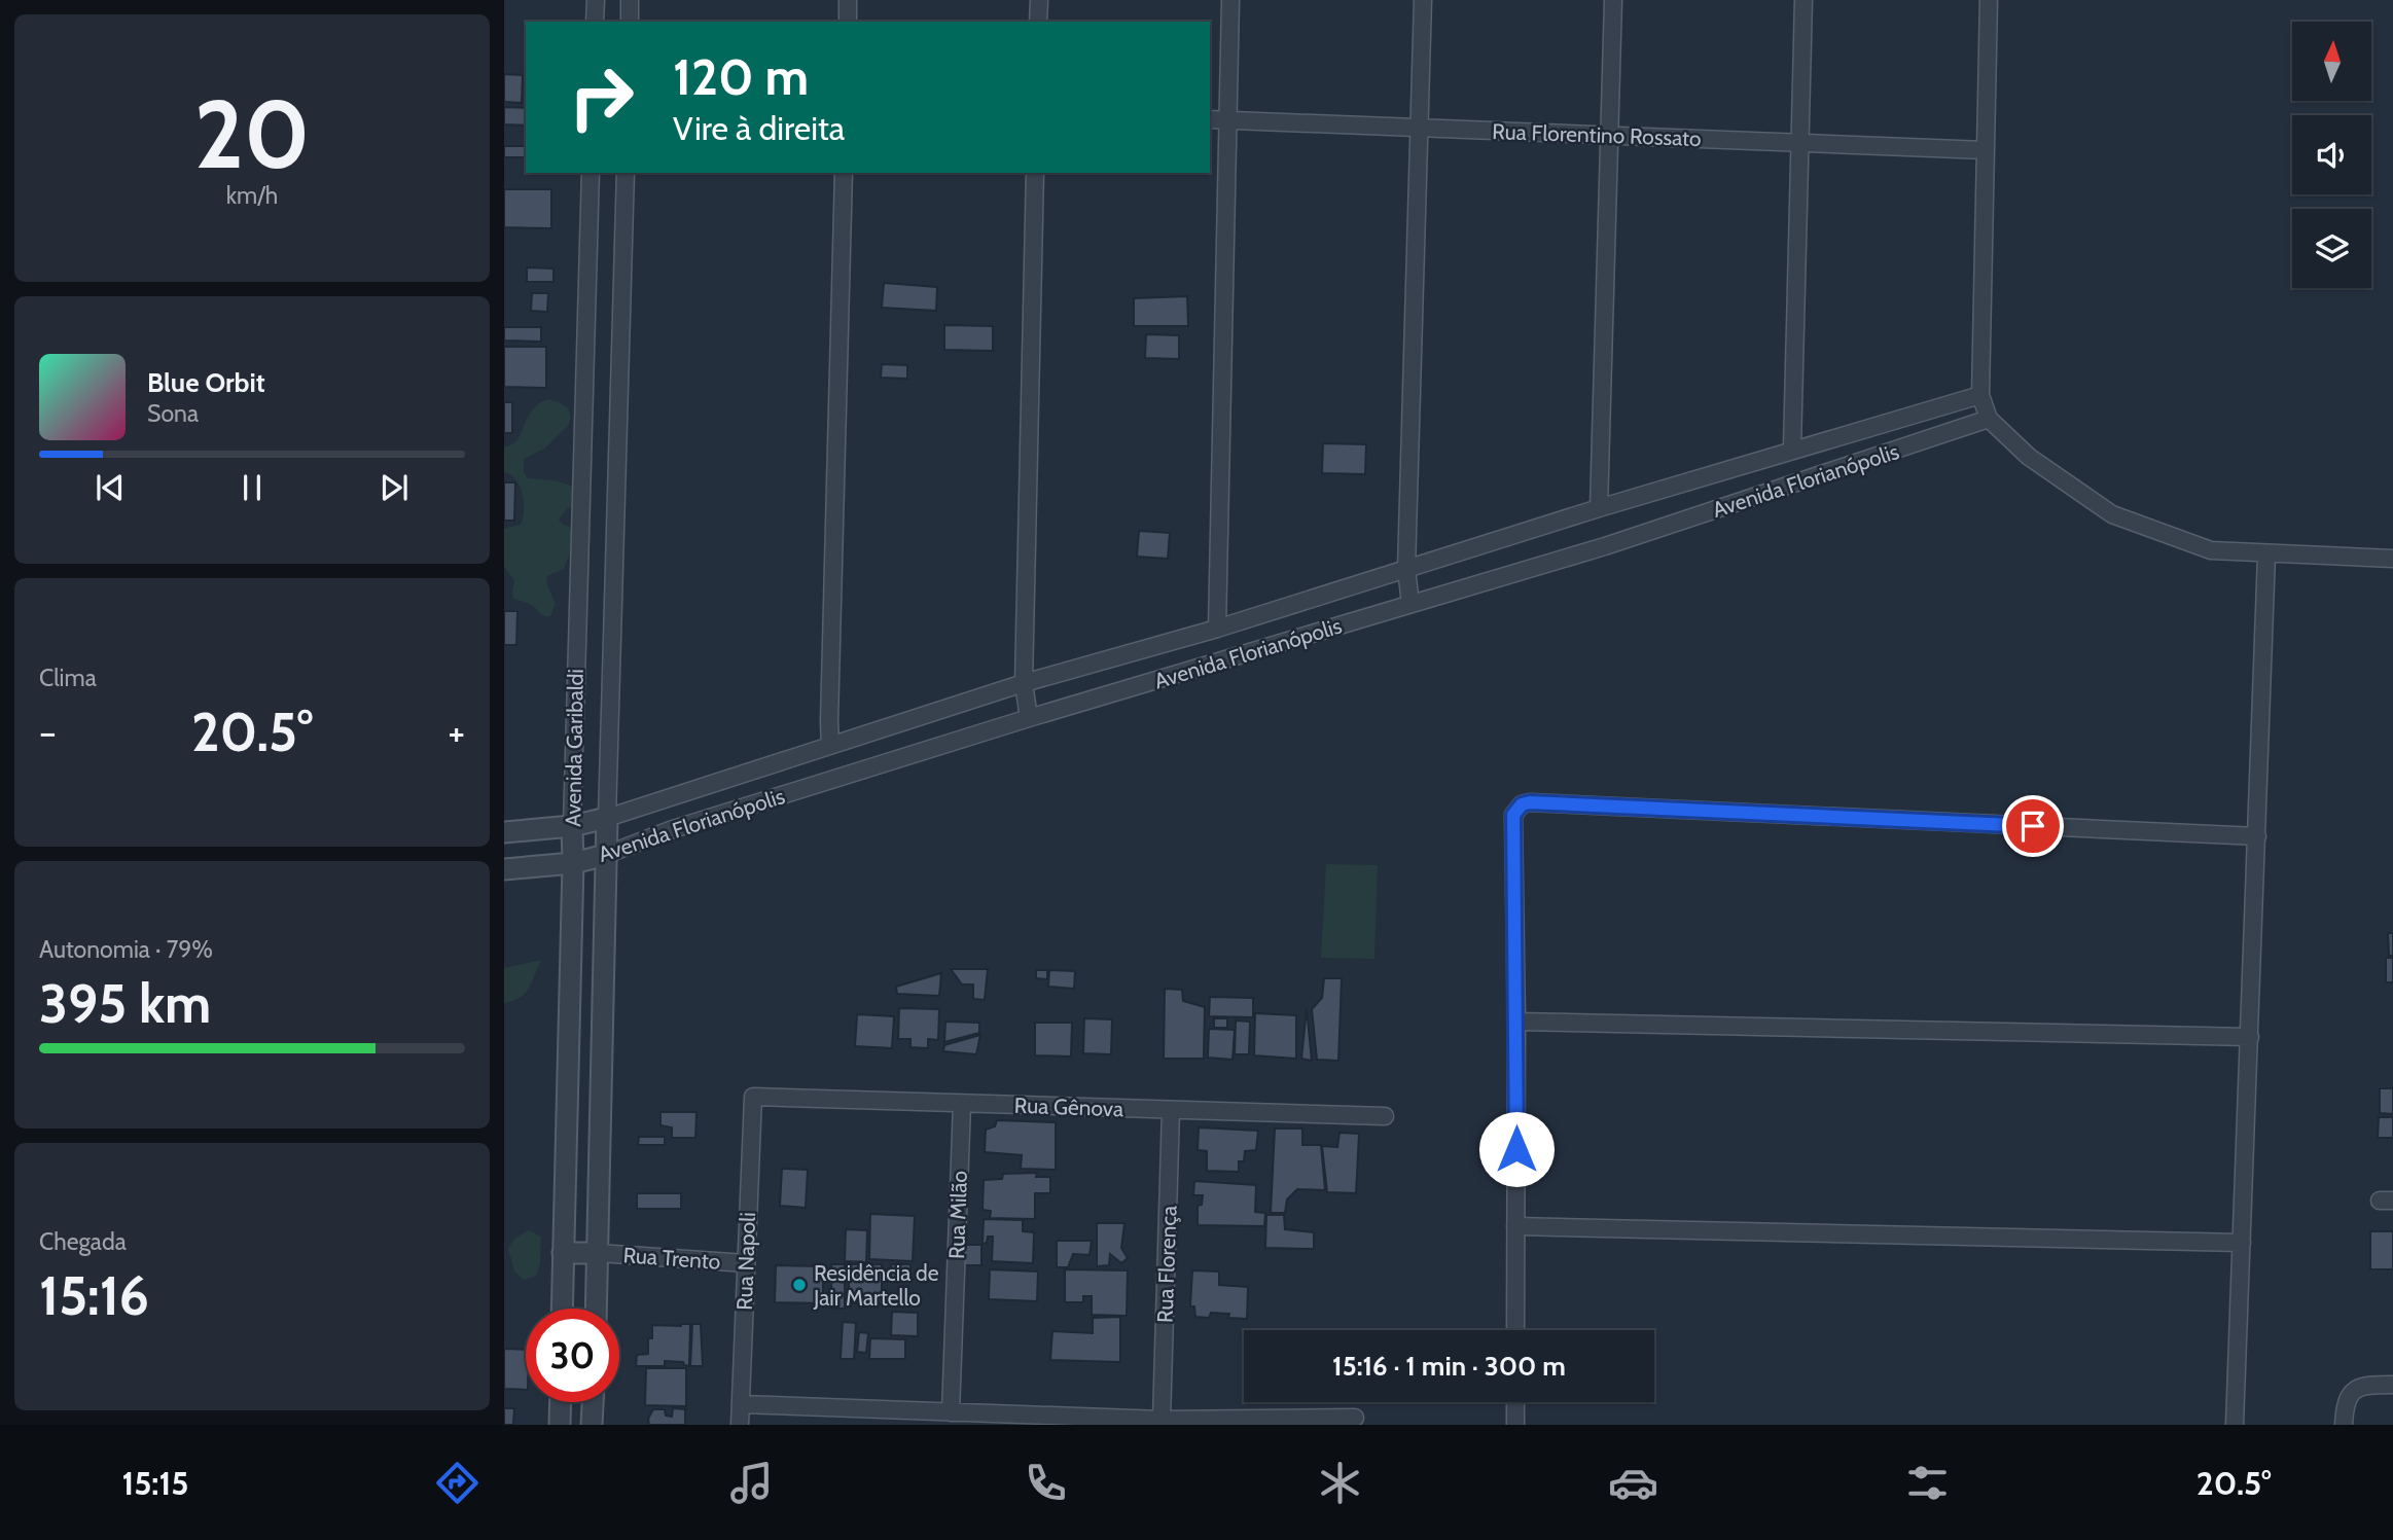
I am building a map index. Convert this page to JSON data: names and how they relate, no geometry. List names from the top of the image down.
{
  "streets": {
    "street": [
      "Rua Florentino Rossato",
      "Avenida Florianópolis",
      "Avenida Garibaldi",
      "Rua Gênova",
      "Rua Milão",
      "Rua Trento",
      "Rua Napoli",
      "Rua Florença"
    ]
  },
  "crossings": [
    ["Avenida Florianópolis", "Avenida Garibaldi"],
    ["Avenida Garibaldi", "Rua Trento"],
    ["Rua Gênova", "Rua Milão"],
    ["Rua Gênova", "Rua Napoli"],
    ["Rua Gênova", "Rua Florença"],
    ["Rua Trento", "Rua Napoli"]
  ],
  "places": ["Residência de Jair Martello"],
  "north": "top",
  "page": {
    "tile": [
      ["20", "km/h"],
      "Clima",
      ["Autonomia · 79%", "395 km"],
      ["Chegada", "15:16"]
    ],
    "turn": ["120 m", "Vire à direita"],
    "song": ["Blue Orbit", "Sona"],
    "heat": ["−", "20.5°", "+"],
    "limit": "30",
    "trip": "15:16 · 1 min · 300 m",
    "tabs": ["15:15", "20.5°"]
  }
}
